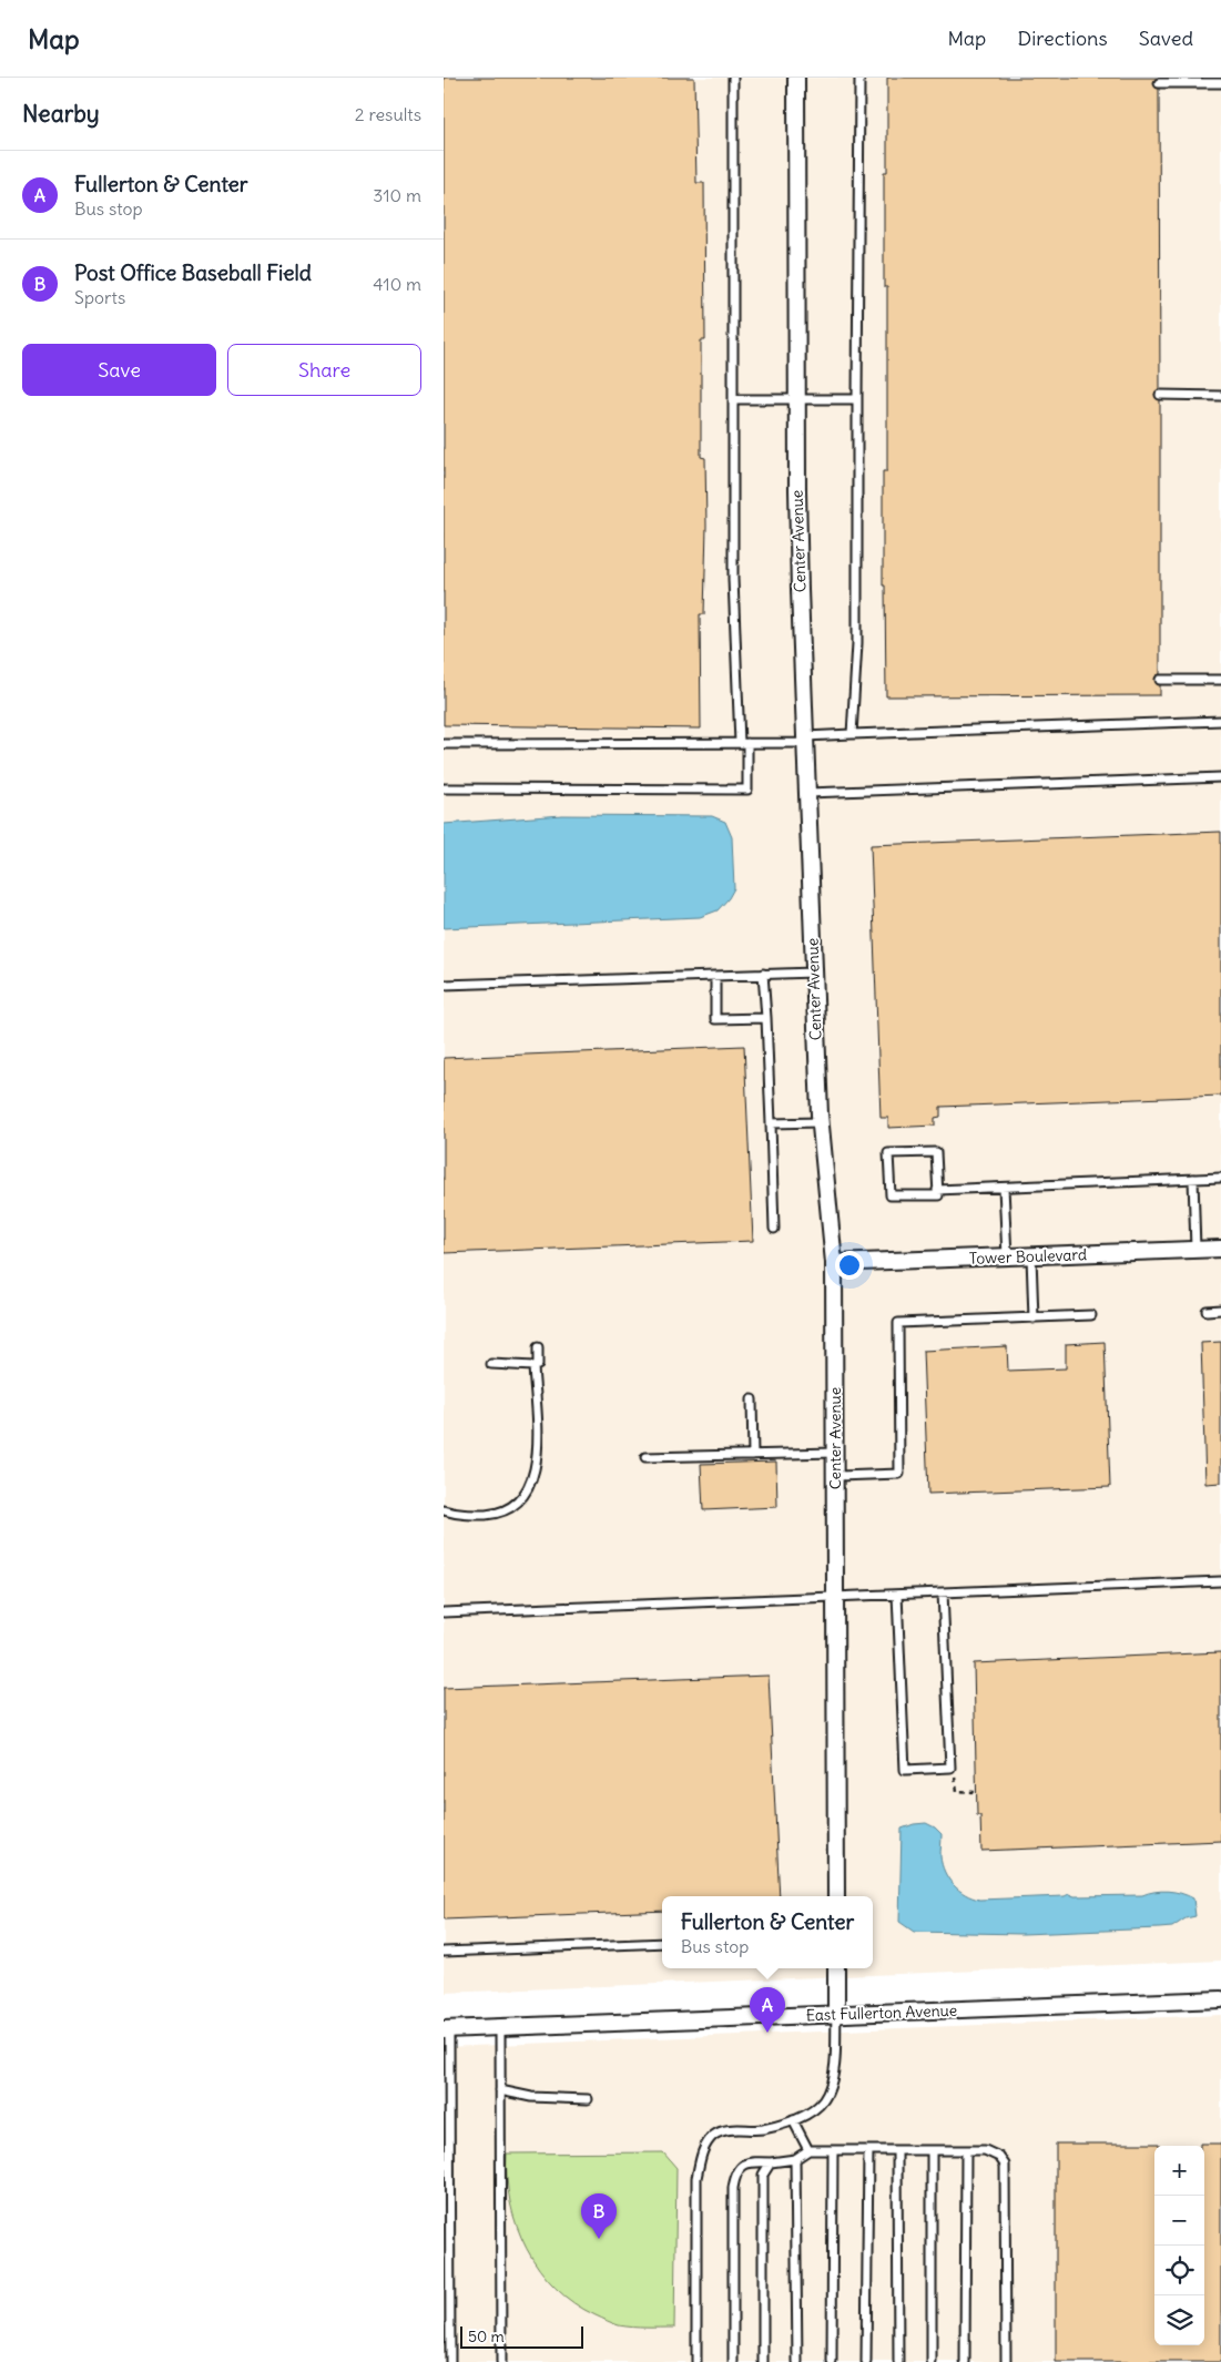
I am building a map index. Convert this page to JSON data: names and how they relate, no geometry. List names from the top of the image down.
{
  "streets": {
    "street": ["Center Avenue", "Tower Boulevard", "East Fullerton Avenue"]
  },
  "crossings": [
    ["Center Avenue", "Tower Boulevard"]
  ],
  "scale_bar": "50 m",
  "page": {
    "header": "Map",
    "nav": ["Map", "Directions", "Saved"],
    "heading": ["Nearby", "2 results"],
    "list": [
      {
        "mark": "A",
        "name": "Fullerton & Center",
        "note": "Bus stop",
        "value": "310 m"
      },
      {
        "mark": "B",
        "name": "Post Office Baseball Field",
        "note": "Sports",
        "value": "410 m"
      }
    ],
    "buttons": ["Save", "Share"],
    "popup": ["Fullerton & Center", "Bus stop"],
    "pins": ["A", "B"],
    "map_buttons": ["+", "−"],
    "scale": "50 m"
  }
}
